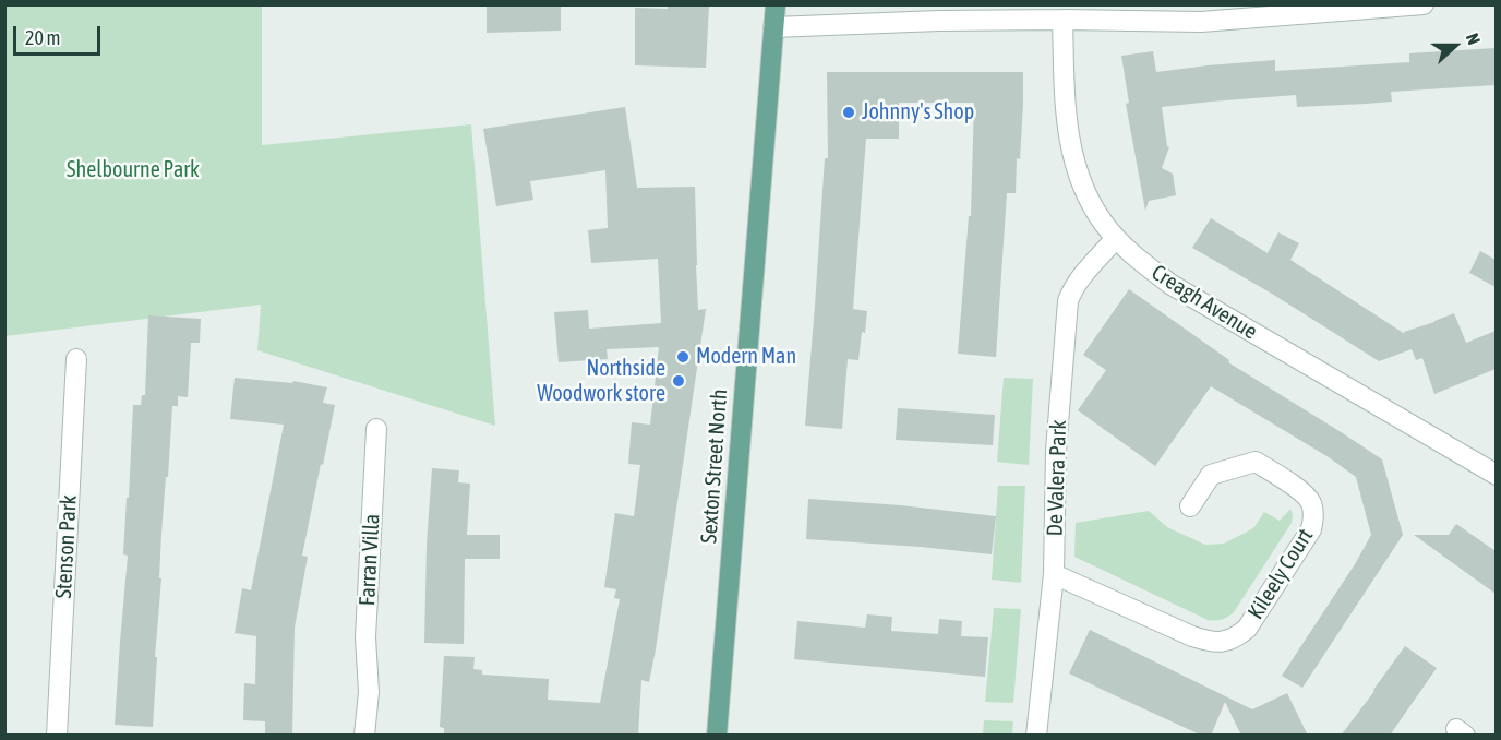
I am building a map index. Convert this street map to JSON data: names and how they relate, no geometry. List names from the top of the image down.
{
  "streets": {
    "main road": ["Sexton Street North"],
    "street": [
      "Creagh Avenue",
      "De Valera Park",
      "Stenson Park",
      "Farran Villa",
      "Kileely Court"
    ]
  },
  "crossings": [
    ["Creagh Avenue", "De Valera Park"],
    ["De Valera Park", "Kileely Court"]
  ],
  "parks": ["Shelbourne Park"],
  "places": ["Johnny's Shop", "Modern Man", "Northside Woodwork store"],
  "scale_bar": "20 m",
  "north": "right"
}
